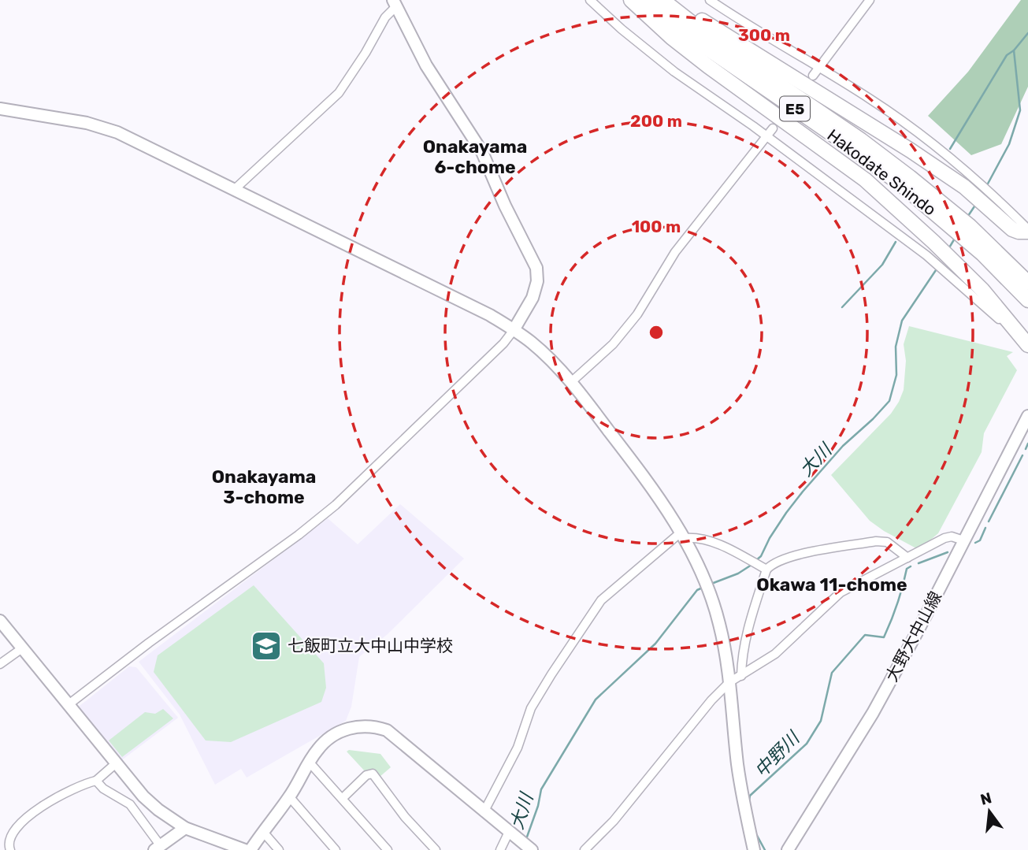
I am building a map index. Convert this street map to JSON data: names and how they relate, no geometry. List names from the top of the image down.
{
  "streets": {
    "highway": ["E5", "Hakodate Shindo"],
    "street": ["大野大中山線"]
  },
  "districts": ["Onakayama 6-chome", "Onakayama 3-chome", "Okawa 11-chome"],
  "water": ["大川", "中野川"],
  "places": {
    "school or university": ["七飯町立大中山中学校"]
  },
  "north": "top",
  "rings": ["300 m", "200 m", "100 m"]
}
